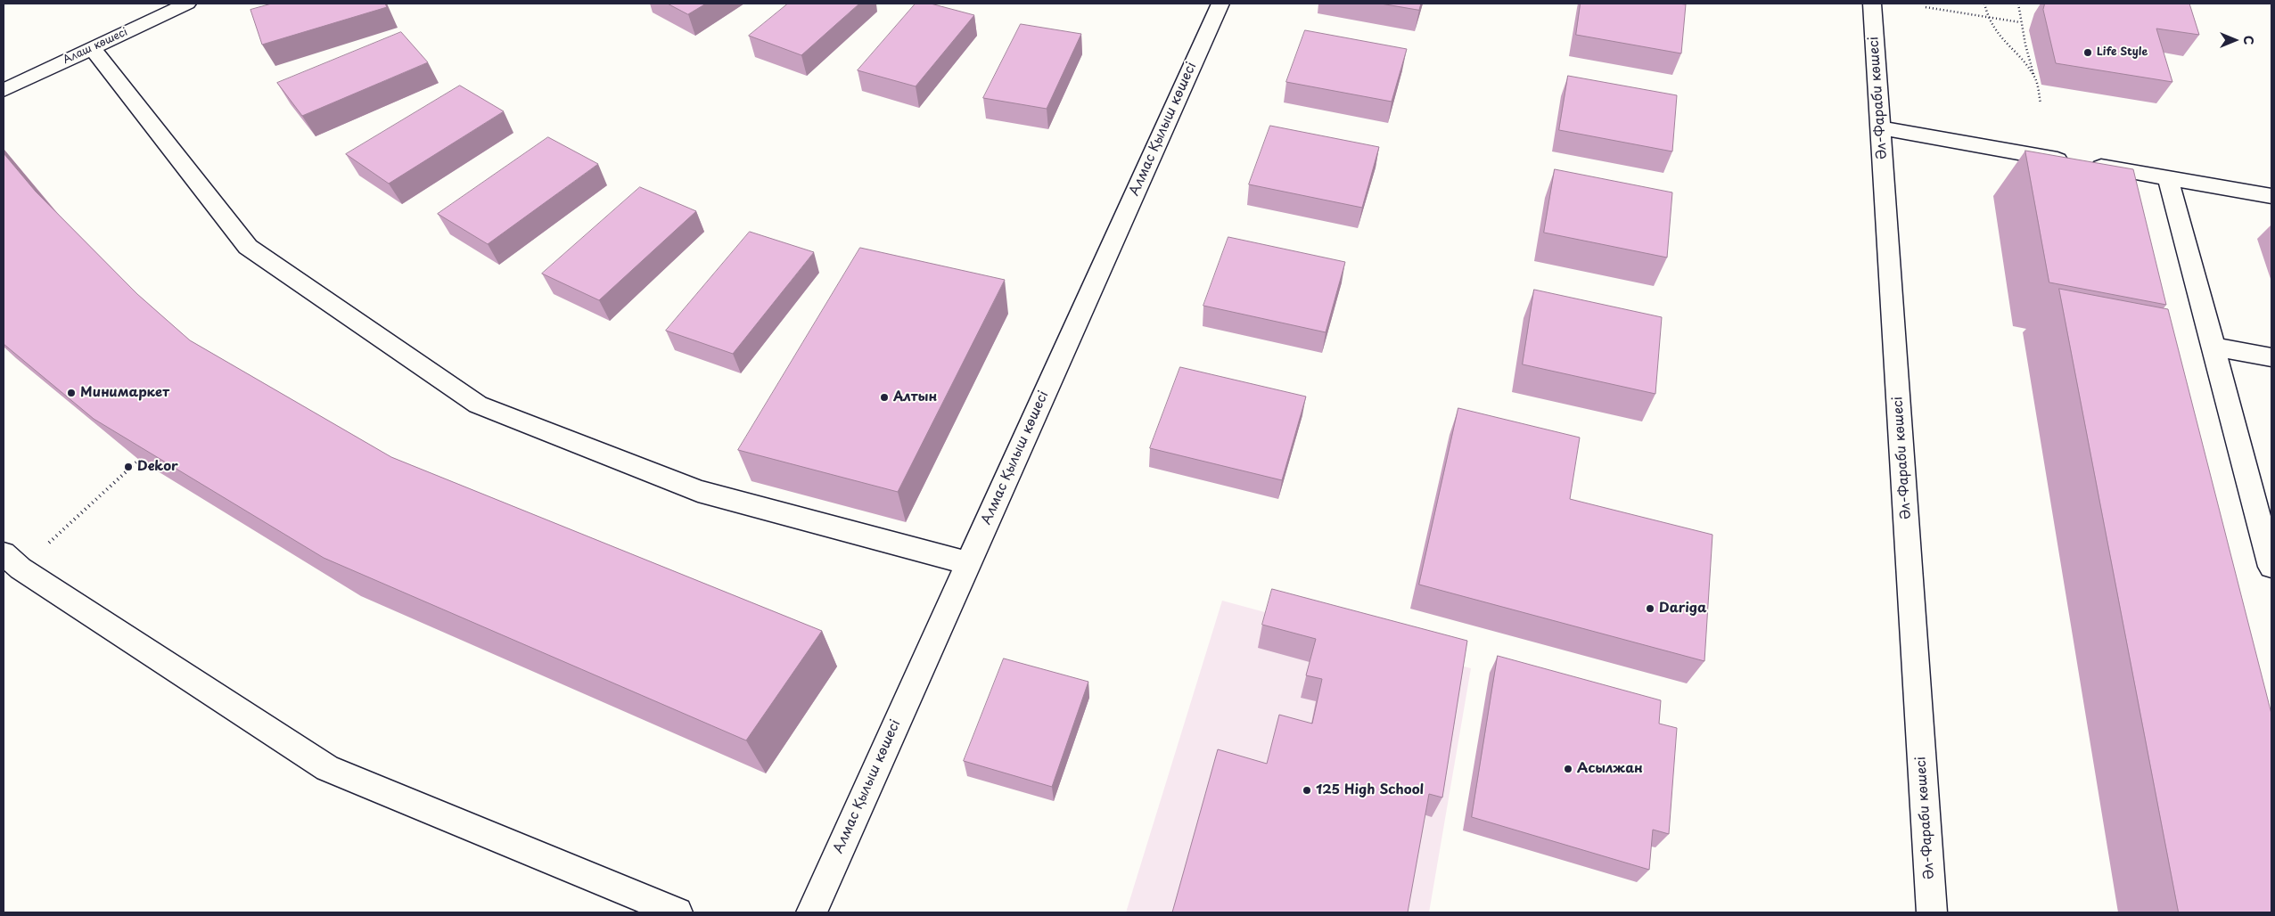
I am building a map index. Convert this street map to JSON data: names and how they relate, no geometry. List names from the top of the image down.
{
  "streets": {
    "street": ["Алаш көшесі", "Әл-Фараби көшесі", "Алмас Қылыш көшесі"]
  },
  "places": [
    "Life Style",
    "Минимаркет",
    "Алтын",
    "Dekor",
    "Dariga",
    "Асылжан",
    "125 High School"
  ],
  "north": "right"
}
